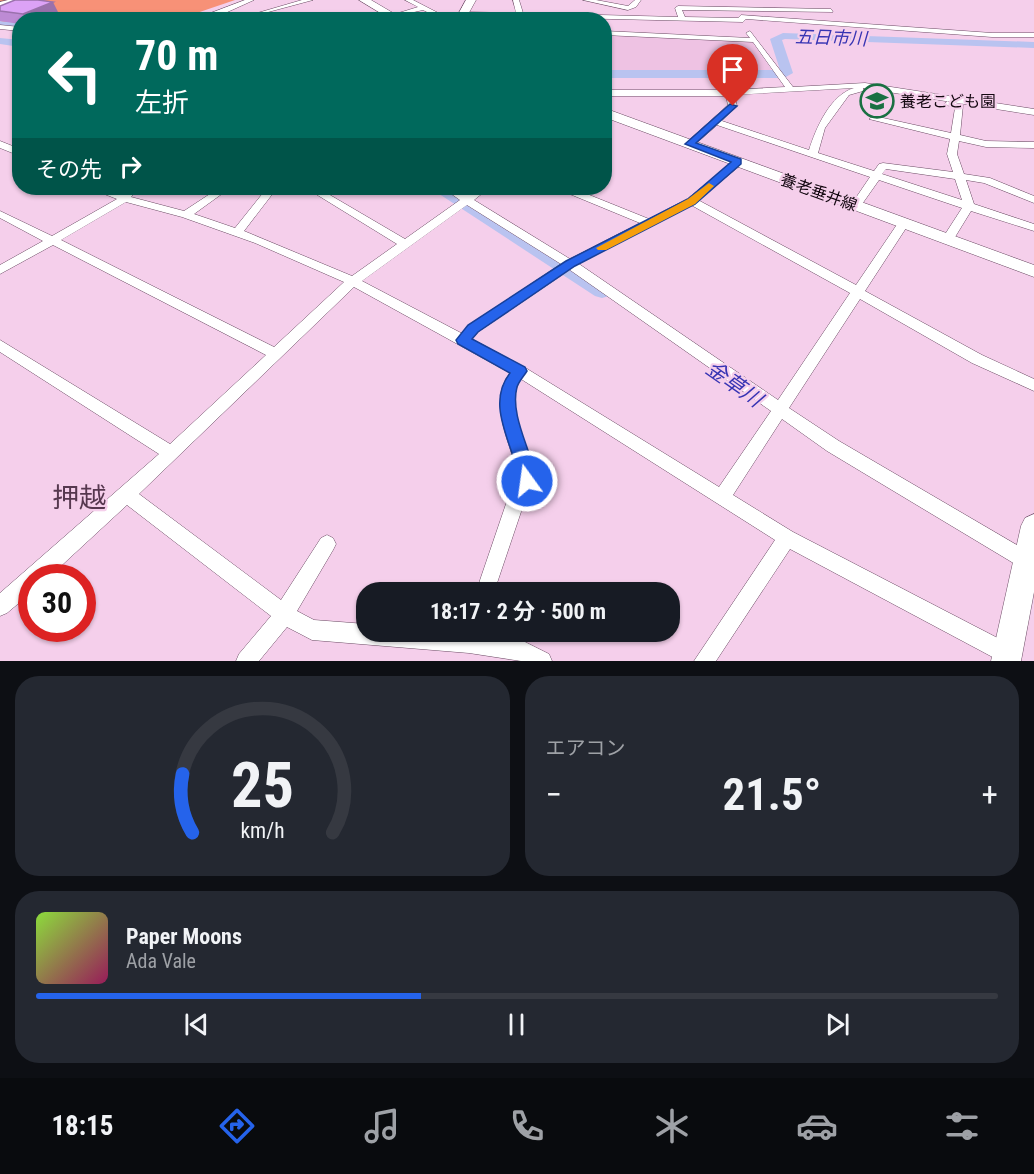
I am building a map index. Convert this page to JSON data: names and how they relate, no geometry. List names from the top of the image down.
{
  "streets": {
    "main road": ["養老垂井線"]
  },
  "districts": ["押越"],
  "water": ["五日市川", "金草川"],
  "places": {
    "school or university": ["養老こども園"]
  },
  "page": {
    "turn": ["70 m", "左折"],
    "then": "その先",
    "limit": "30",
    "trip": "18:17 · 2 分 · 500 m",
    "tile": "エアコン",
    "heat": ["−", "21.5°", "+"],
    "song": ["Paper Moons", "Ada Vale"],
    "tabs": "18:15",
    "gauge": ["25", "km/h"]
  }
}
